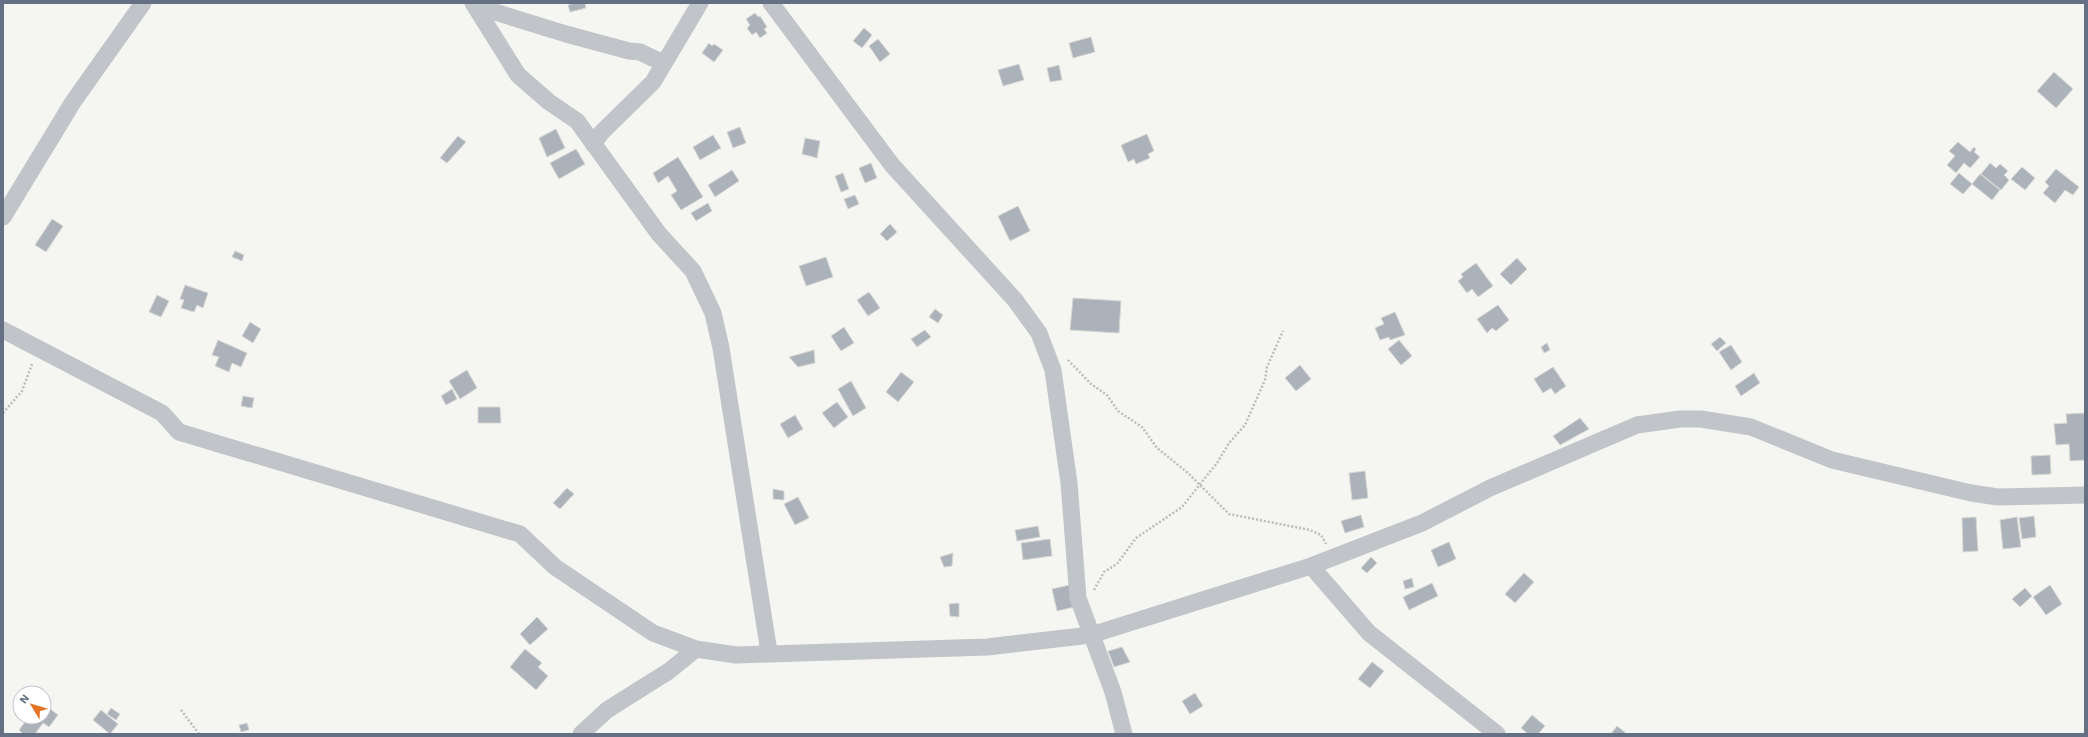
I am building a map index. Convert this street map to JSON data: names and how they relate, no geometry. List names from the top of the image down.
{
  "north": "top left"
}
